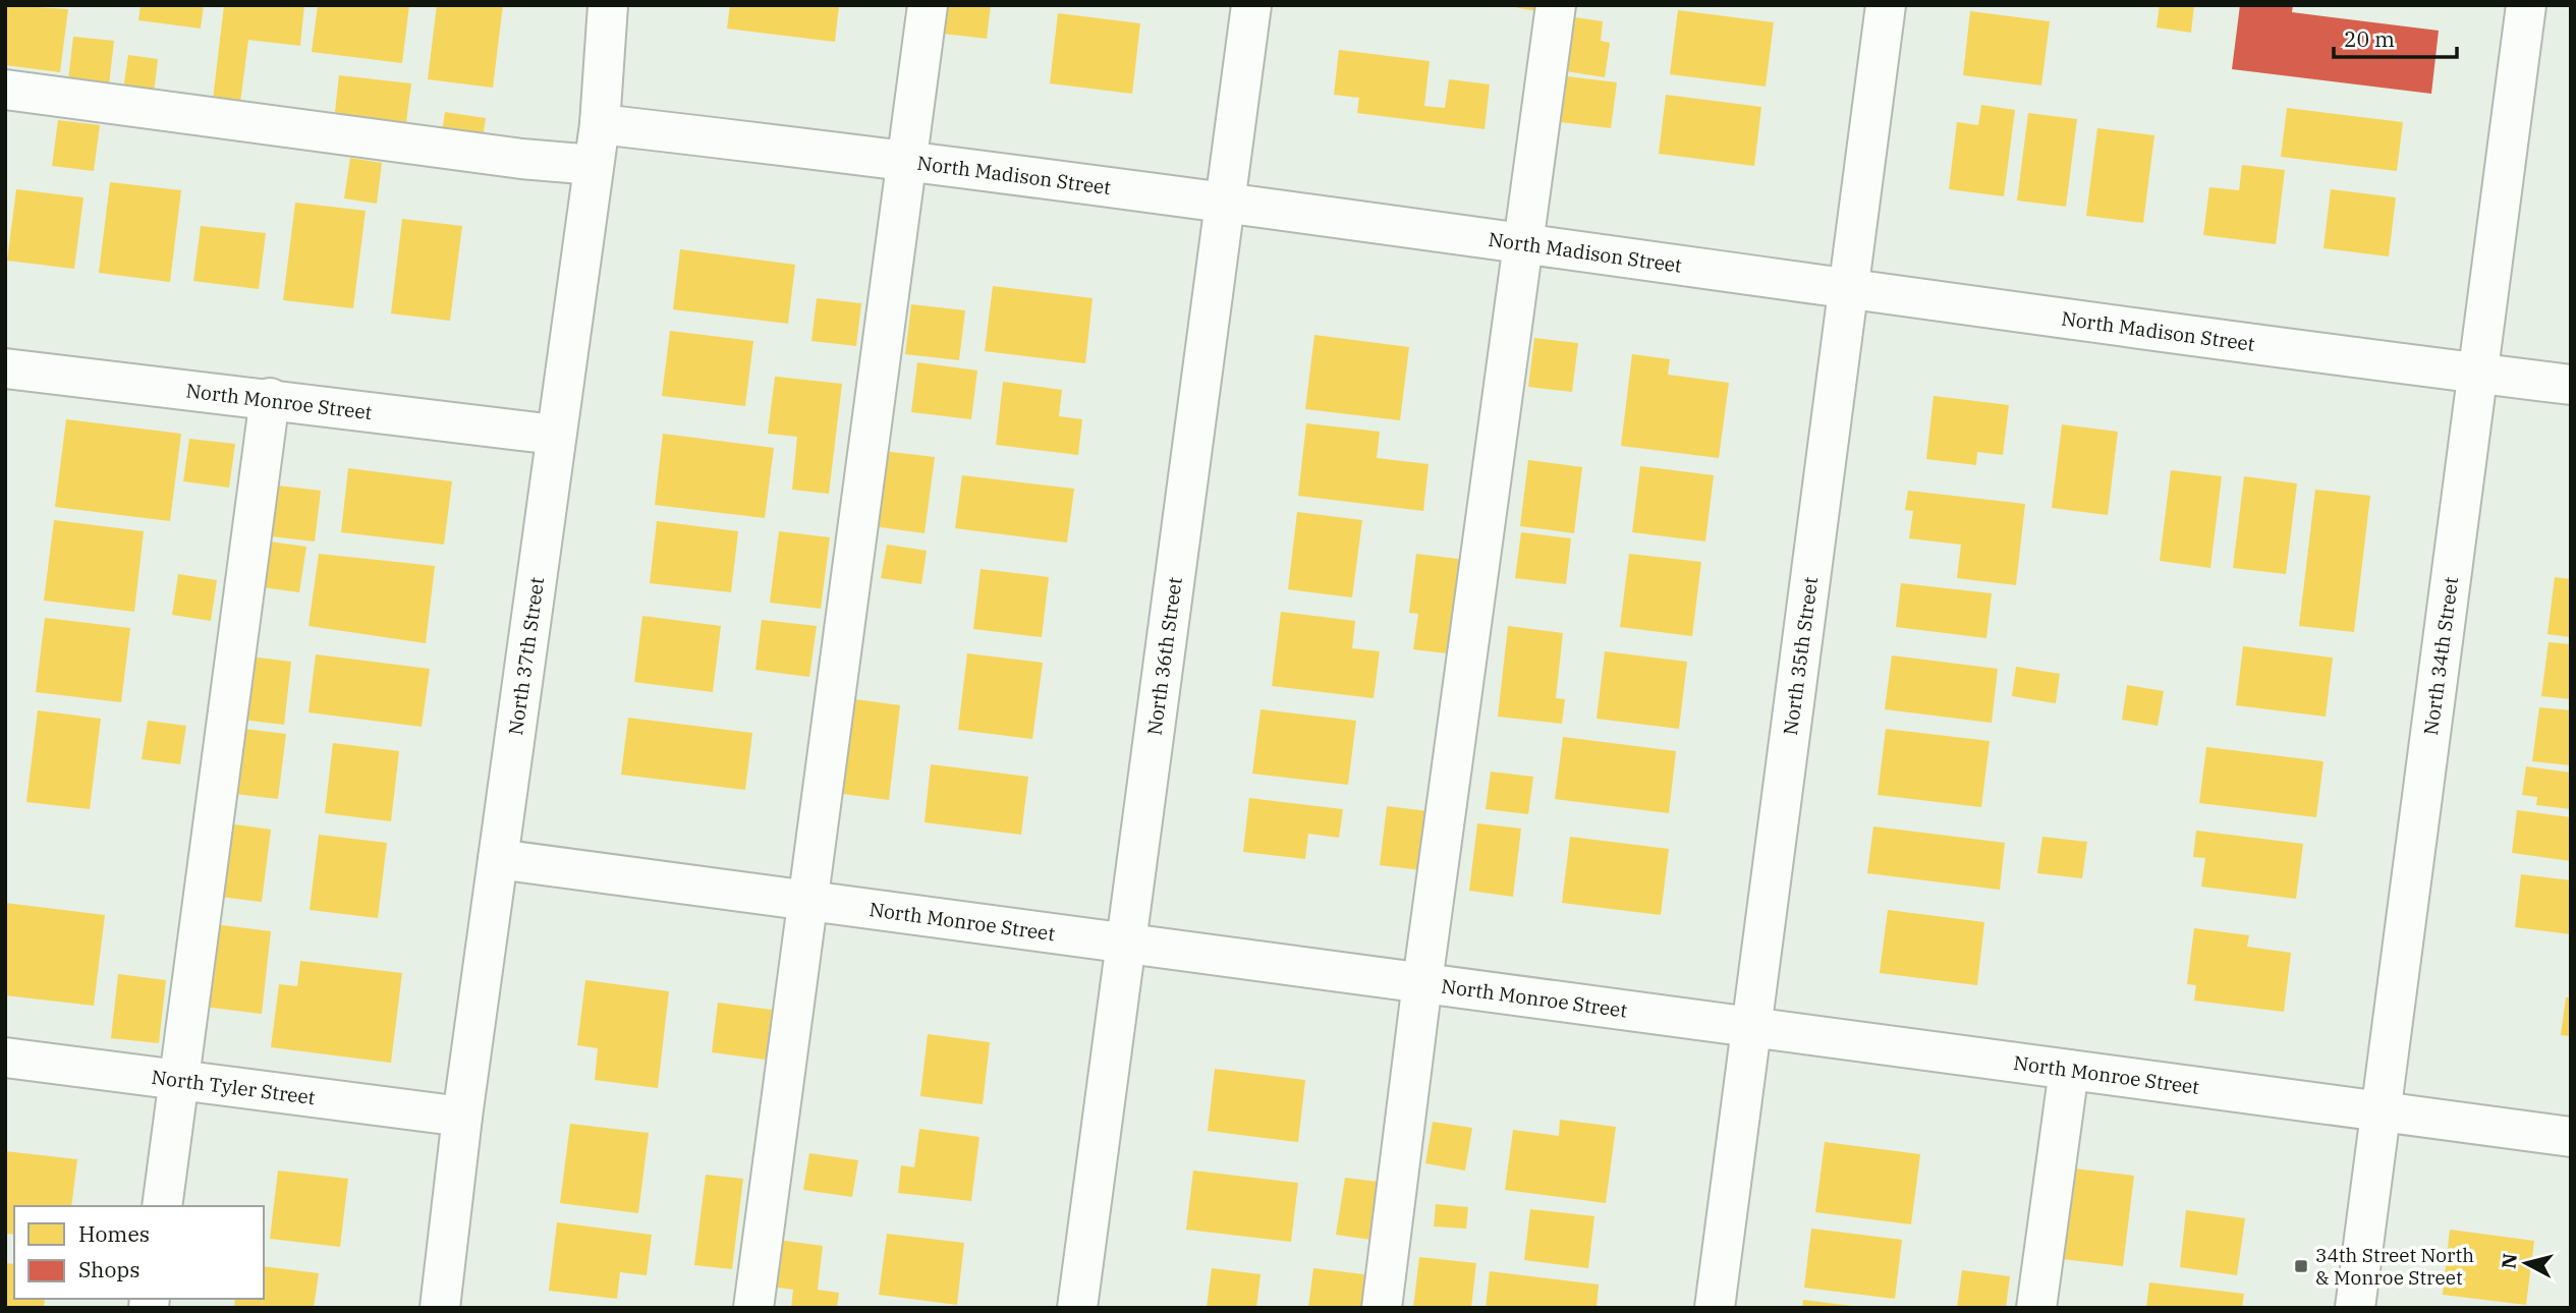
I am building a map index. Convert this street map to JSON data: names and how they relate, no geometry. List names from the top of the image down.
{
  "streets": {
    "street": [
      "North Madison Street",
      "North Monroe Street",
      "North 37th Street",
      "North 36th Street",
      "North 35th Street",
      "North 34th Street",
      "North Tyler Street"
    ]
  },
  "crossings": [
    ["North Madison Street", "North 37th Street"],
    ["North Madison Street", "North 36th Street"],
    ["North Madison Street", "North 35th Street"],
    ["North Madison Street", "North 34th Street"],
    ["North Monroe Street", "North 37th Street"],
    ["North Monroe Street", "North 36th Street"],
    ["North Monroe Street", "North 35th Street"],
    ["North Monroe Street", "North 34th Street"],
    ["North 37th Street", "North Tyler Street"]
  ],
  "places": {
    "transit": ["34th Street North & Monroe Street"]
  },
  "legend": ["Homes", "Shops"],
  "scale_bar": "20 m",
  "north": "left"
}
